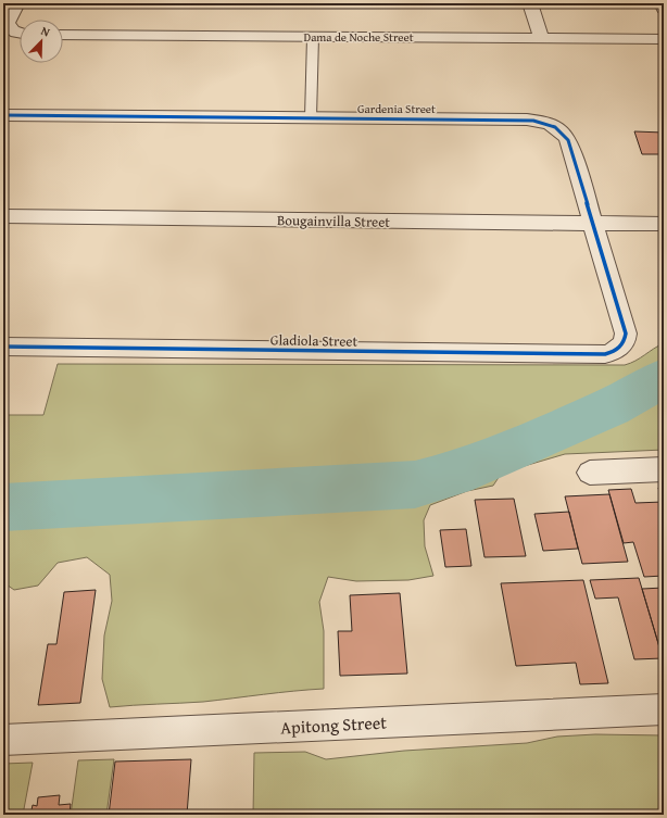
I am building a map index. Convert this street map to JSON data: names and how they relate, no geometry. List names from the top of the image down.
{
  "streets": {
    "street": [
      "Dama de Noche Street",
      "Gardenia Street",
      "Bougainvilla Street",
      "Gladiola Street",
      "Apitong Street"
    ]
  },
  "crossings": [
    ["Gardenia Street", "Bougainvilla Street"],
    ["Gardenia Street", "Gladiola Street"]
  ],
  "north": "top right"
}
